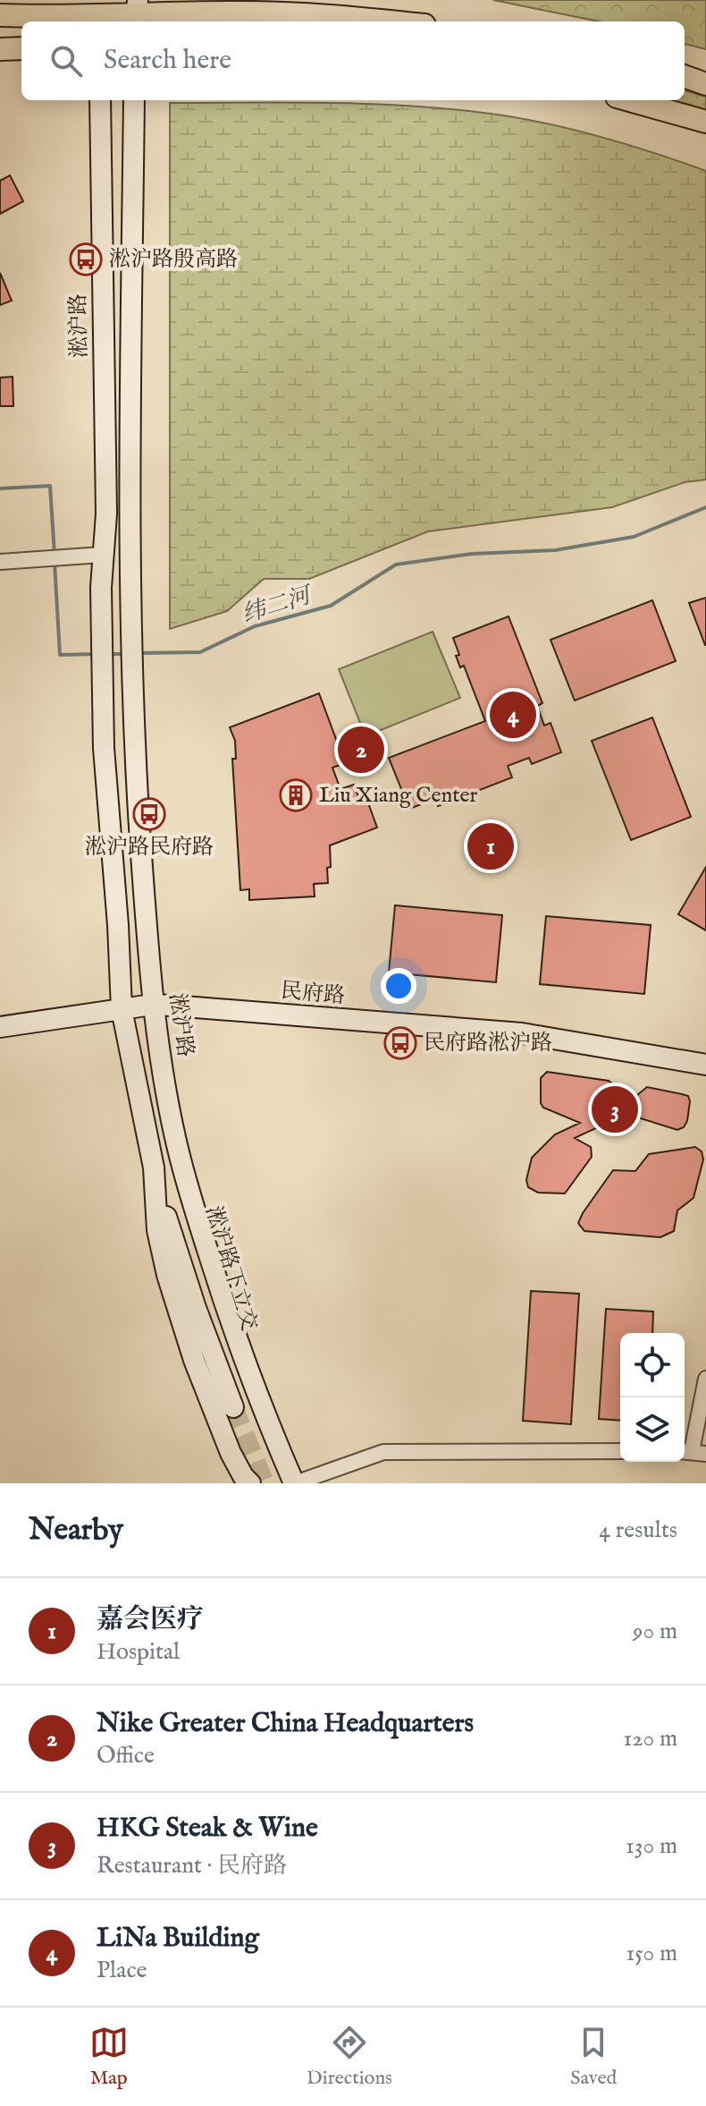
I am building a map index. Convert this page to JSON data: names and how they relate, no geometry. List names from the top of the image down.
{
  "streets": {
    "main road": ["淞沪路", "民府路", "淞沪路下立交"]
  },
  "crossings": [
    ["淞沪路", "民府路"],
    ["淞沪路", "淞沪路下立交"]
  ],
  "water": ["纬二河"],
  "places": {
    "bus stop": ["淞沪路殷高路", "淞沪路民府路", "民府路淞沪路"],
    "building": ["Liu Xiang Center"]
  },
  "page": {
    "search": "Search here",
    "pins": [
      "4",
      "2",
      "1",
      "3"
    ],
    "heading": ["Nearby", "4 results"],
    "list": [
      {
        "mark": "1",
        "name": "嘉会医疗",
        "note": "Hospital",
        "value": "90 m"
      },
      {
        "mark": "2",
        "name": "Nike Greater China Headquarters",
        "note": "Office",
        "value": "120 m"
      },
      {
        "mark": "3",
        "name": "HKG Steak & Wine",
        "note": "Restaurant · 民府路",
        "value": "130 m"
      },
      {
        "mark": "4",
        "name": "LiNa Building",
        "note": "Place",
        "value": "150 m"
      }
    ],
    "nav": ["Map", "Directions", "Saved"]
  }
}
